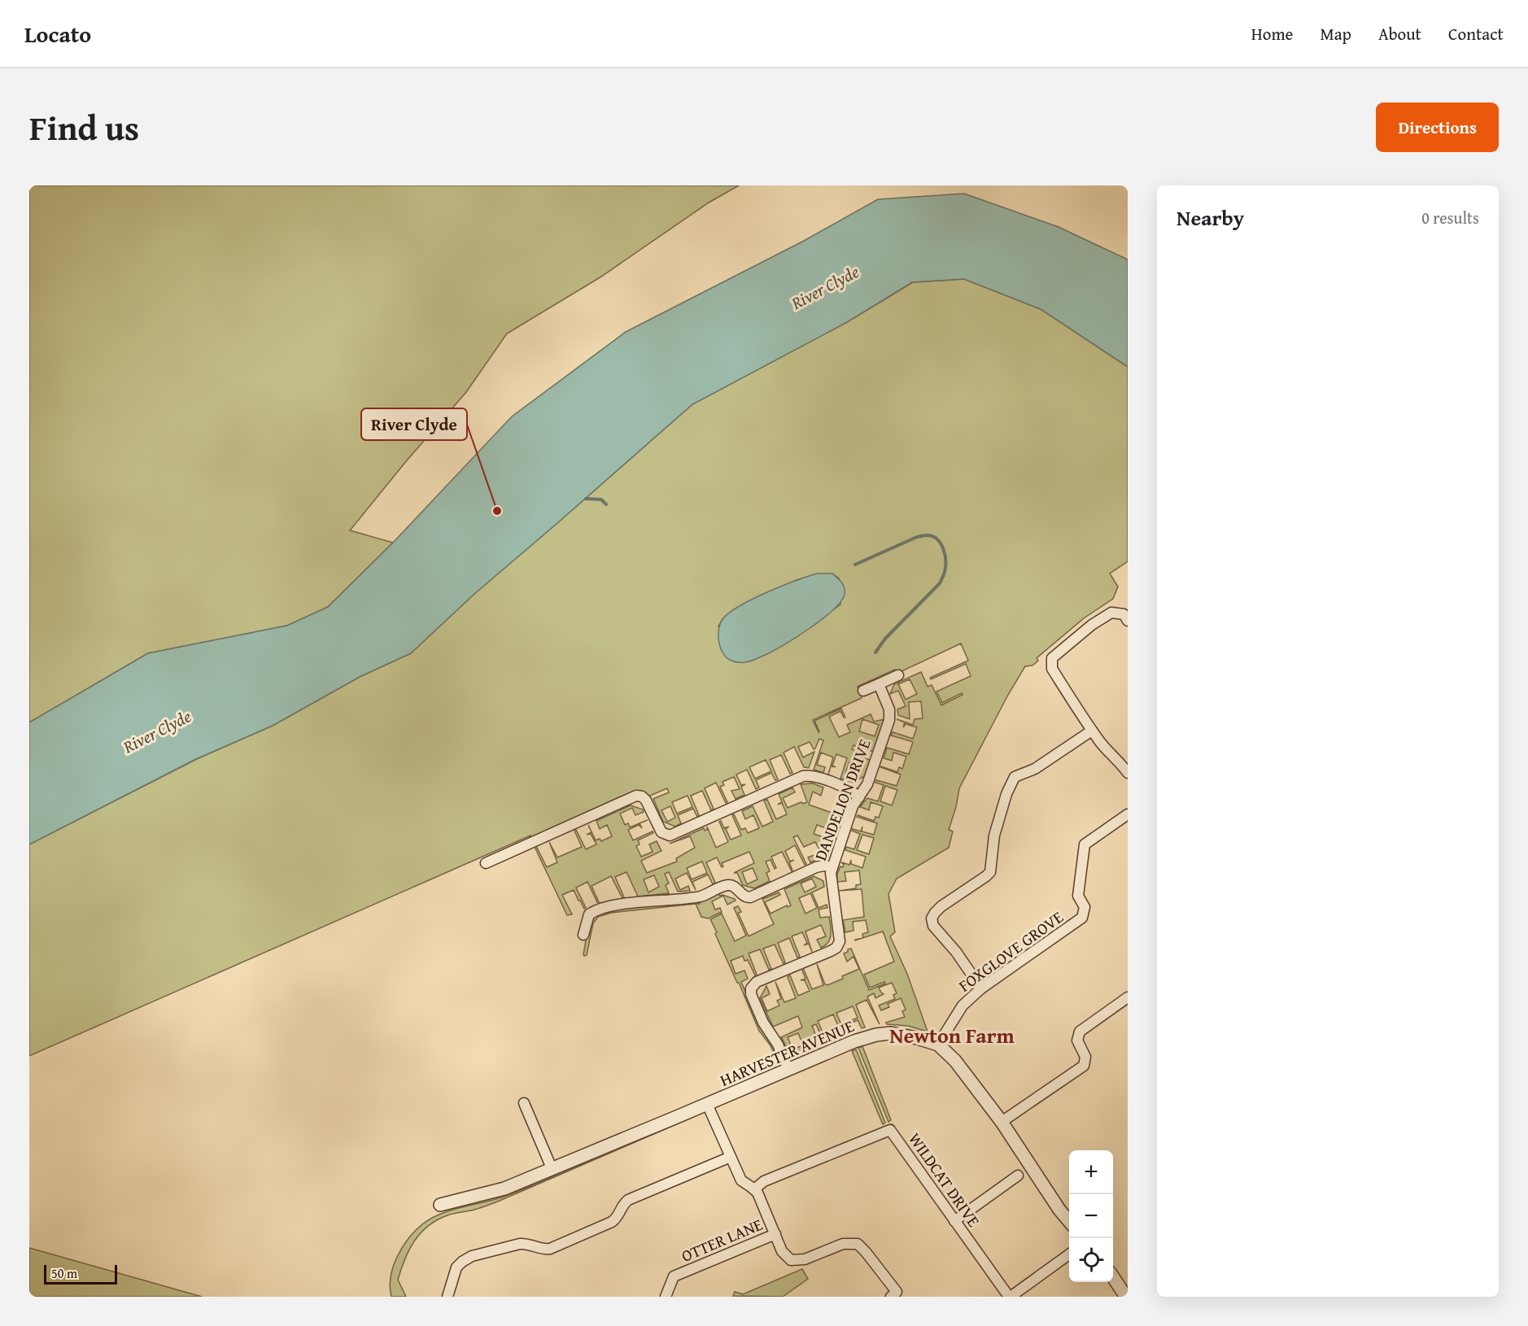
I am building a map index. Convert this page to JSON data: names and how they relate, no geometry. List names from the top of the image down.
{
  "streets": {
    "street": [
      "DANDELION DRIVE",
      "FOXGLOVE GROVE",
      "HARVESTER AVENUE",
      "WILDCAT DRIVE",
      "OTTER LANE"
    ]
  },
  "crossings": [
    ["DANDELION DRIVE", "HARVESTER AVENUE"],
    ["FOXGLOVE GROVE", "HARVESTER AVENUE"]
  ],
  "districts": ["Newton Farm"],
  "water": ["River Clyde"],
  "places": ["River Clyde"],
  "scale_bar": "50 m",
  "page": {
    "header": "Locato",
    "nav": [
      "Home",
      "Map",
      "About",
      "Contact"
    ],
    "title": "Find us",
    "buttons": "Directions",
    "heading": ["Nearby", "0 results"],
    "map_buttons": ["+", "−"],
    "scale": "50 m"
  }
}
